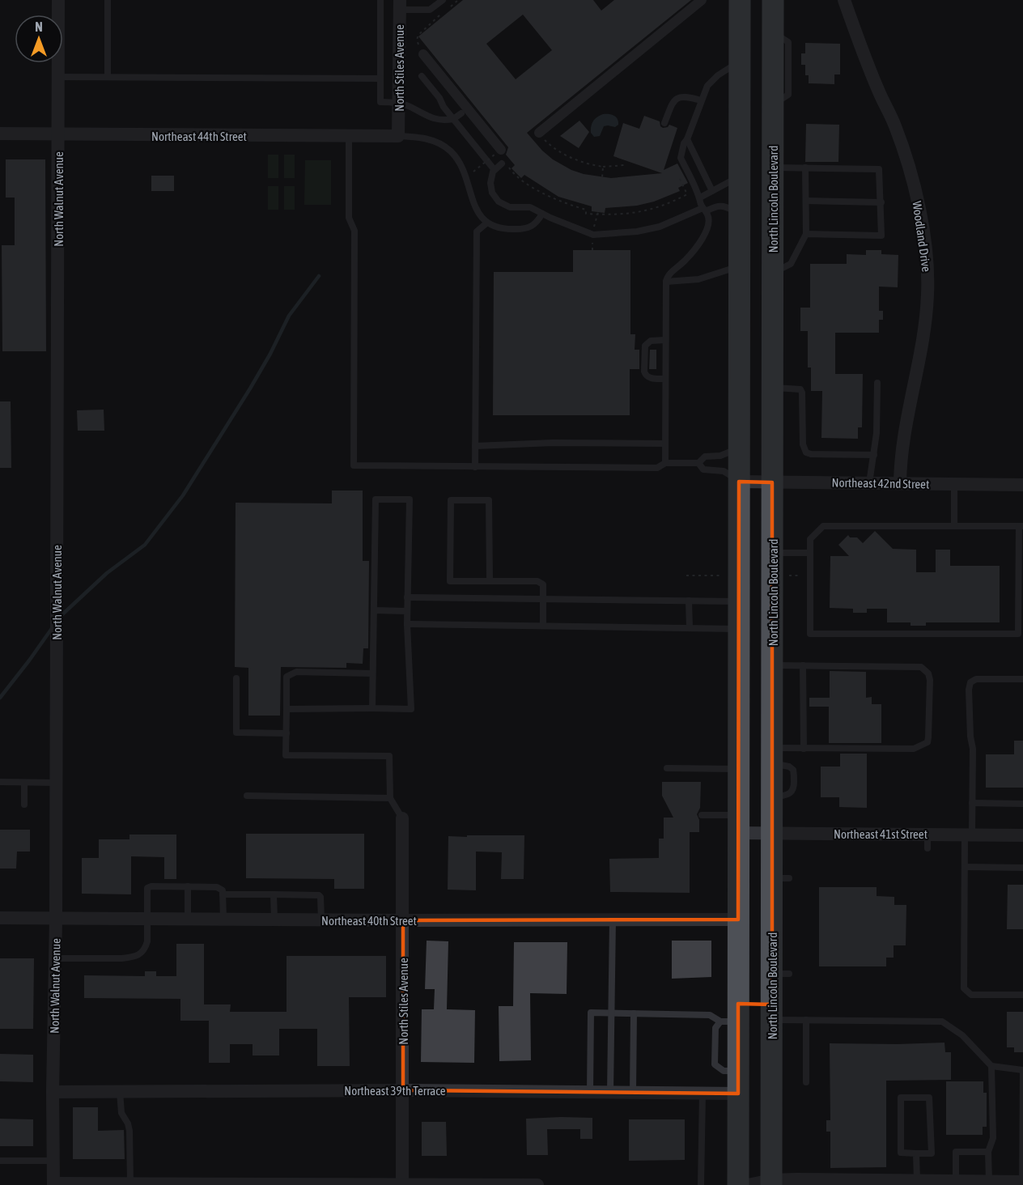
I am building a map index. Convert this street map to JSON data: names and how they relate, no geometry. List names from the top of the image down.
{
  "streets": {
    "main road": ["North Lincoln Boulevard"],
    "street": [
      "North Stiles Avenue",
      "Northeast 44th Street",
      "North Walnut Avenue",
      "Woodland Drive",
      "Northeast 42nd Street",
      "Northeast 41st Street",
      "Northeast 40th Street",
      "Northeast 39th Terrace"
    ]
  },
  "crossings": [
    ["North Stiles Avenue", "Northeast 44th Street"],
    ["North Stiles Avenue", "Northeast 40th Street"],
    ["North Stiles Avenue", "Northeast 39th Terrace"],
    ["Northeast 44th Street", "North Walnut Avenue"],
    ["North Walnut Avenue", "Northeast 40th Street"],
    ["North Walnut Avenue", "Northeast 39th Terrace"],
    ["North Lincoln Boulevard", "Northeast 42nd Street"],
    ["North Lincoln Boulevard", "Northeast 41st Street"],
    ["Woodland Drive", "Northeast 42nd Street"]
  ],
  "north": "top"
}
